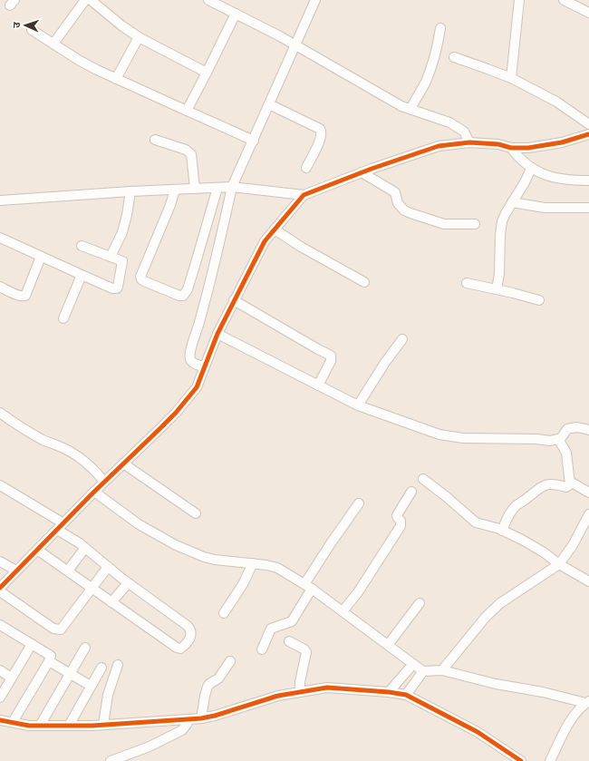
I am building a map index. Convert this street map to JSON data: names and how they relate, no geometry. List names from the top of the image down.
{
  "north": "left"
}
